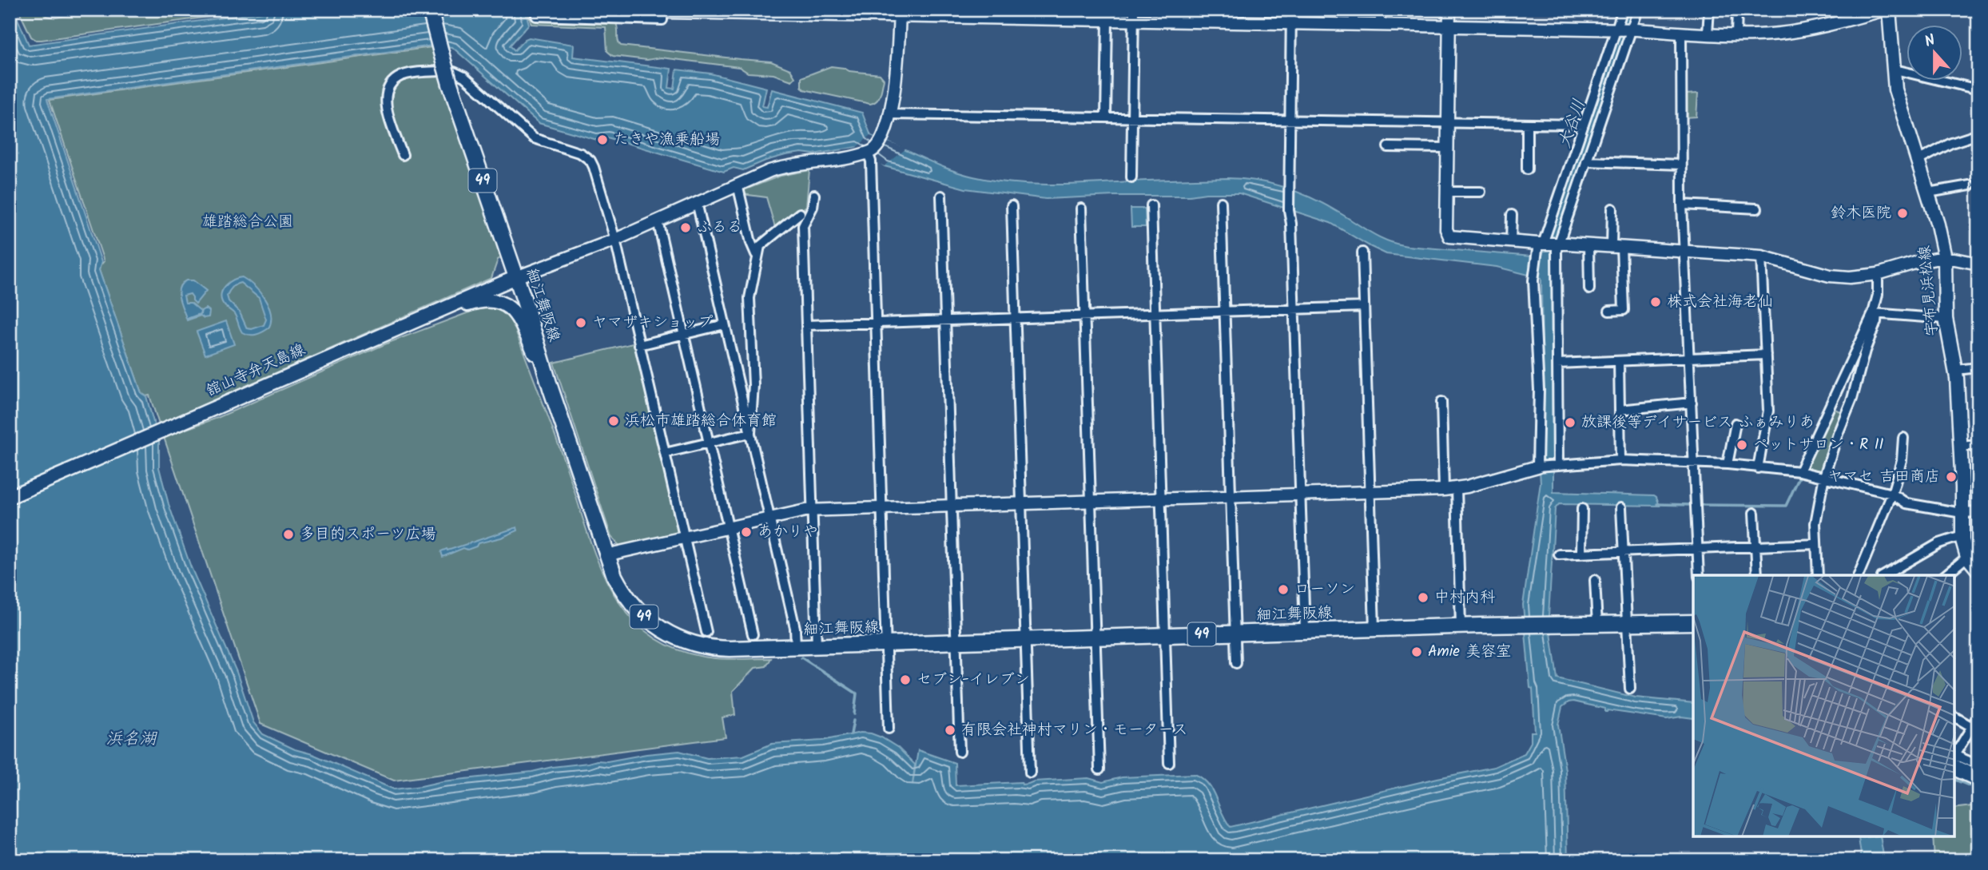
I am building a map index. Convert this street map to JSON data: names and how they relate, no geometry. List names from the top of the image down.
{
  "streets": {
    "main road": [
      "49",
      "宇布見浜松線",
      "細江舞阪線",
      "舘山寺弁天島線"
    ]
  },
  "crossings": [
    ["細江舞阪線", "舘山寺弁天島線"]
  ],
  "water": ["大谷川", "浜名湖"],
  "parks": ["雄踏総合公園"],
  "places": [
    "たきや漁乗船場",
    "鈴木医院",
    "ふるる",
    "株式会社海老仙",
    "ヤマザキショップ",
    "浜松市雄踏総合体育館",
    "放課後等デイサービス ふぁみりあ",
    "ペットサロン・R II",
    "ヤマセ 吉田商店",
    "あかりや",
    "多目的スポーツ広場",
    "ローソン",
    "中村内科",
    "Amie 美容室",
    "セブン-イレブン",
    "有限会社神村マリン・モータース"
  ],
  "north": "top"
}
